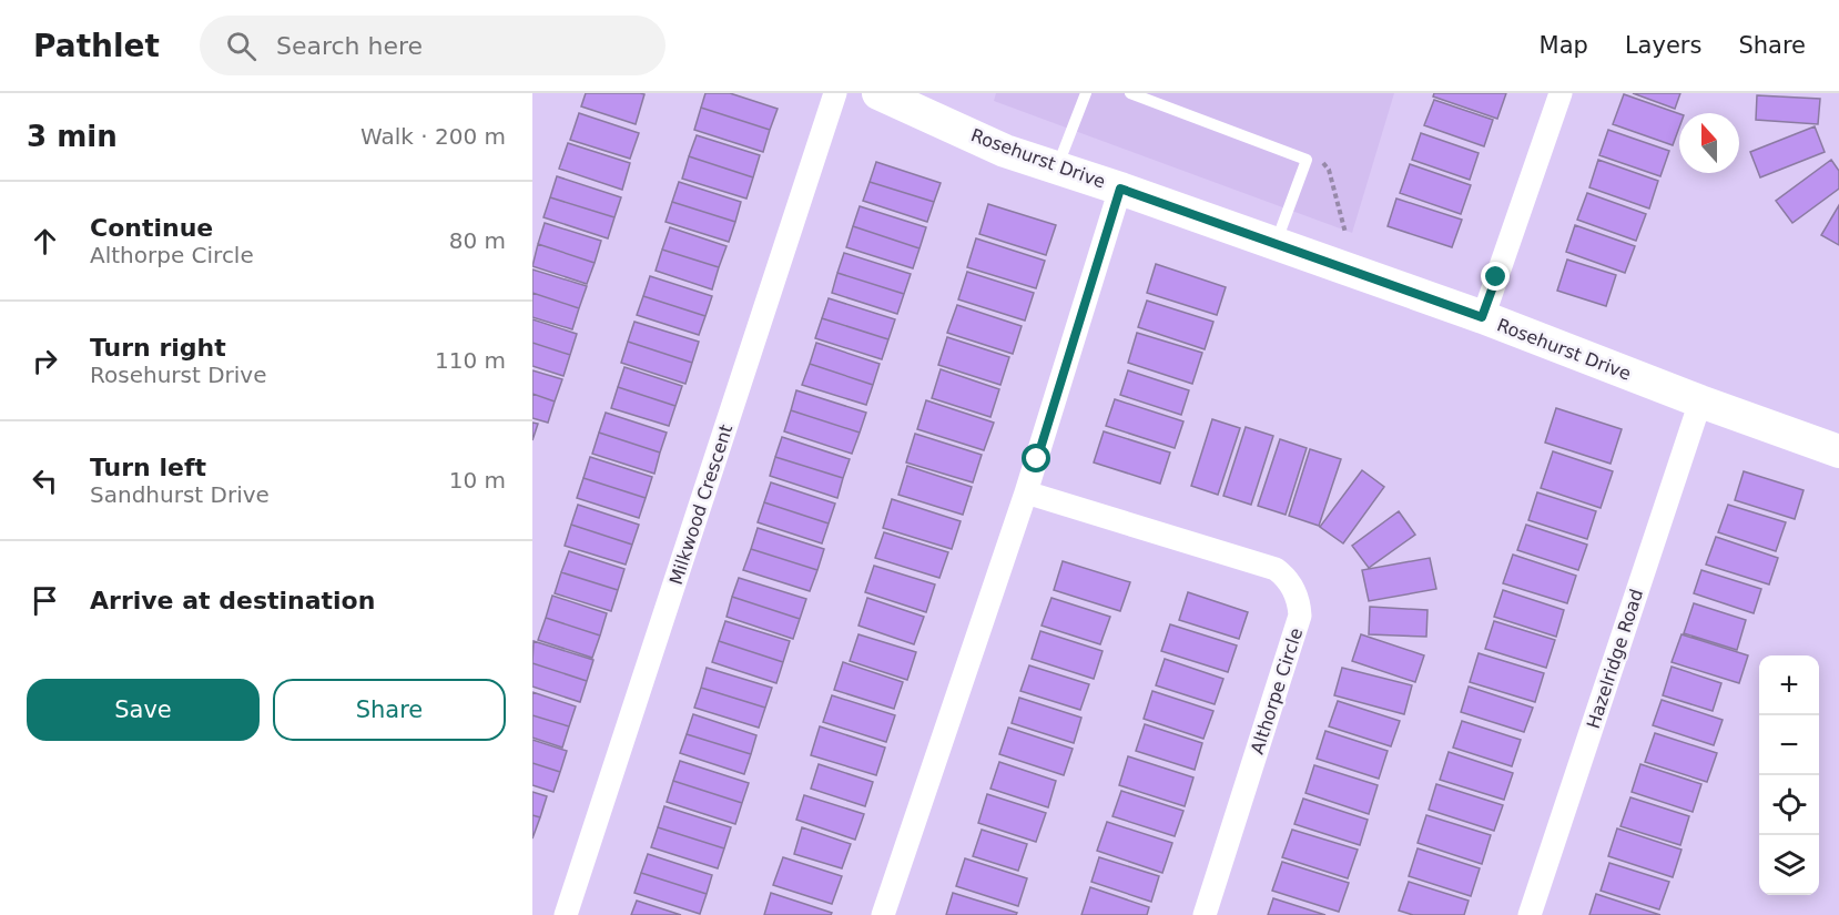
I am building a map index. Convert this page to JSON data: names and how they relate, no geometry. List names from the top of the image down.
{
  "streets": {
    "street": [
      "Rosehurst Drive",
      "Milkwood Crescent",
      "Hazelridge Road",
      "Althorpe Circle"
    ]
  },
  "crossings": [
    ["Rosehurst Drive", "Hazelridge Road"]
  ],
  "north": "top",
  "page": {
    "header": "Pathlet",
    "search": "Search here",
    "nav": ["Map", "Layers", "Share"],
    "heading": ["3 min", "Walk · 200 m"],
    "list": [
      ["Continue", "Althorpe Circle", "80 m"],
      ["Turn right", "Rosehurst Drive", "110 m"],
      ["Turn left", "Sandhurst Drive", "10 m"],
      "Arrive at destination"
    ],
    "map_buttons": ["+", "−"],
    "buttons": ["Save", "Share"]
  }
}
